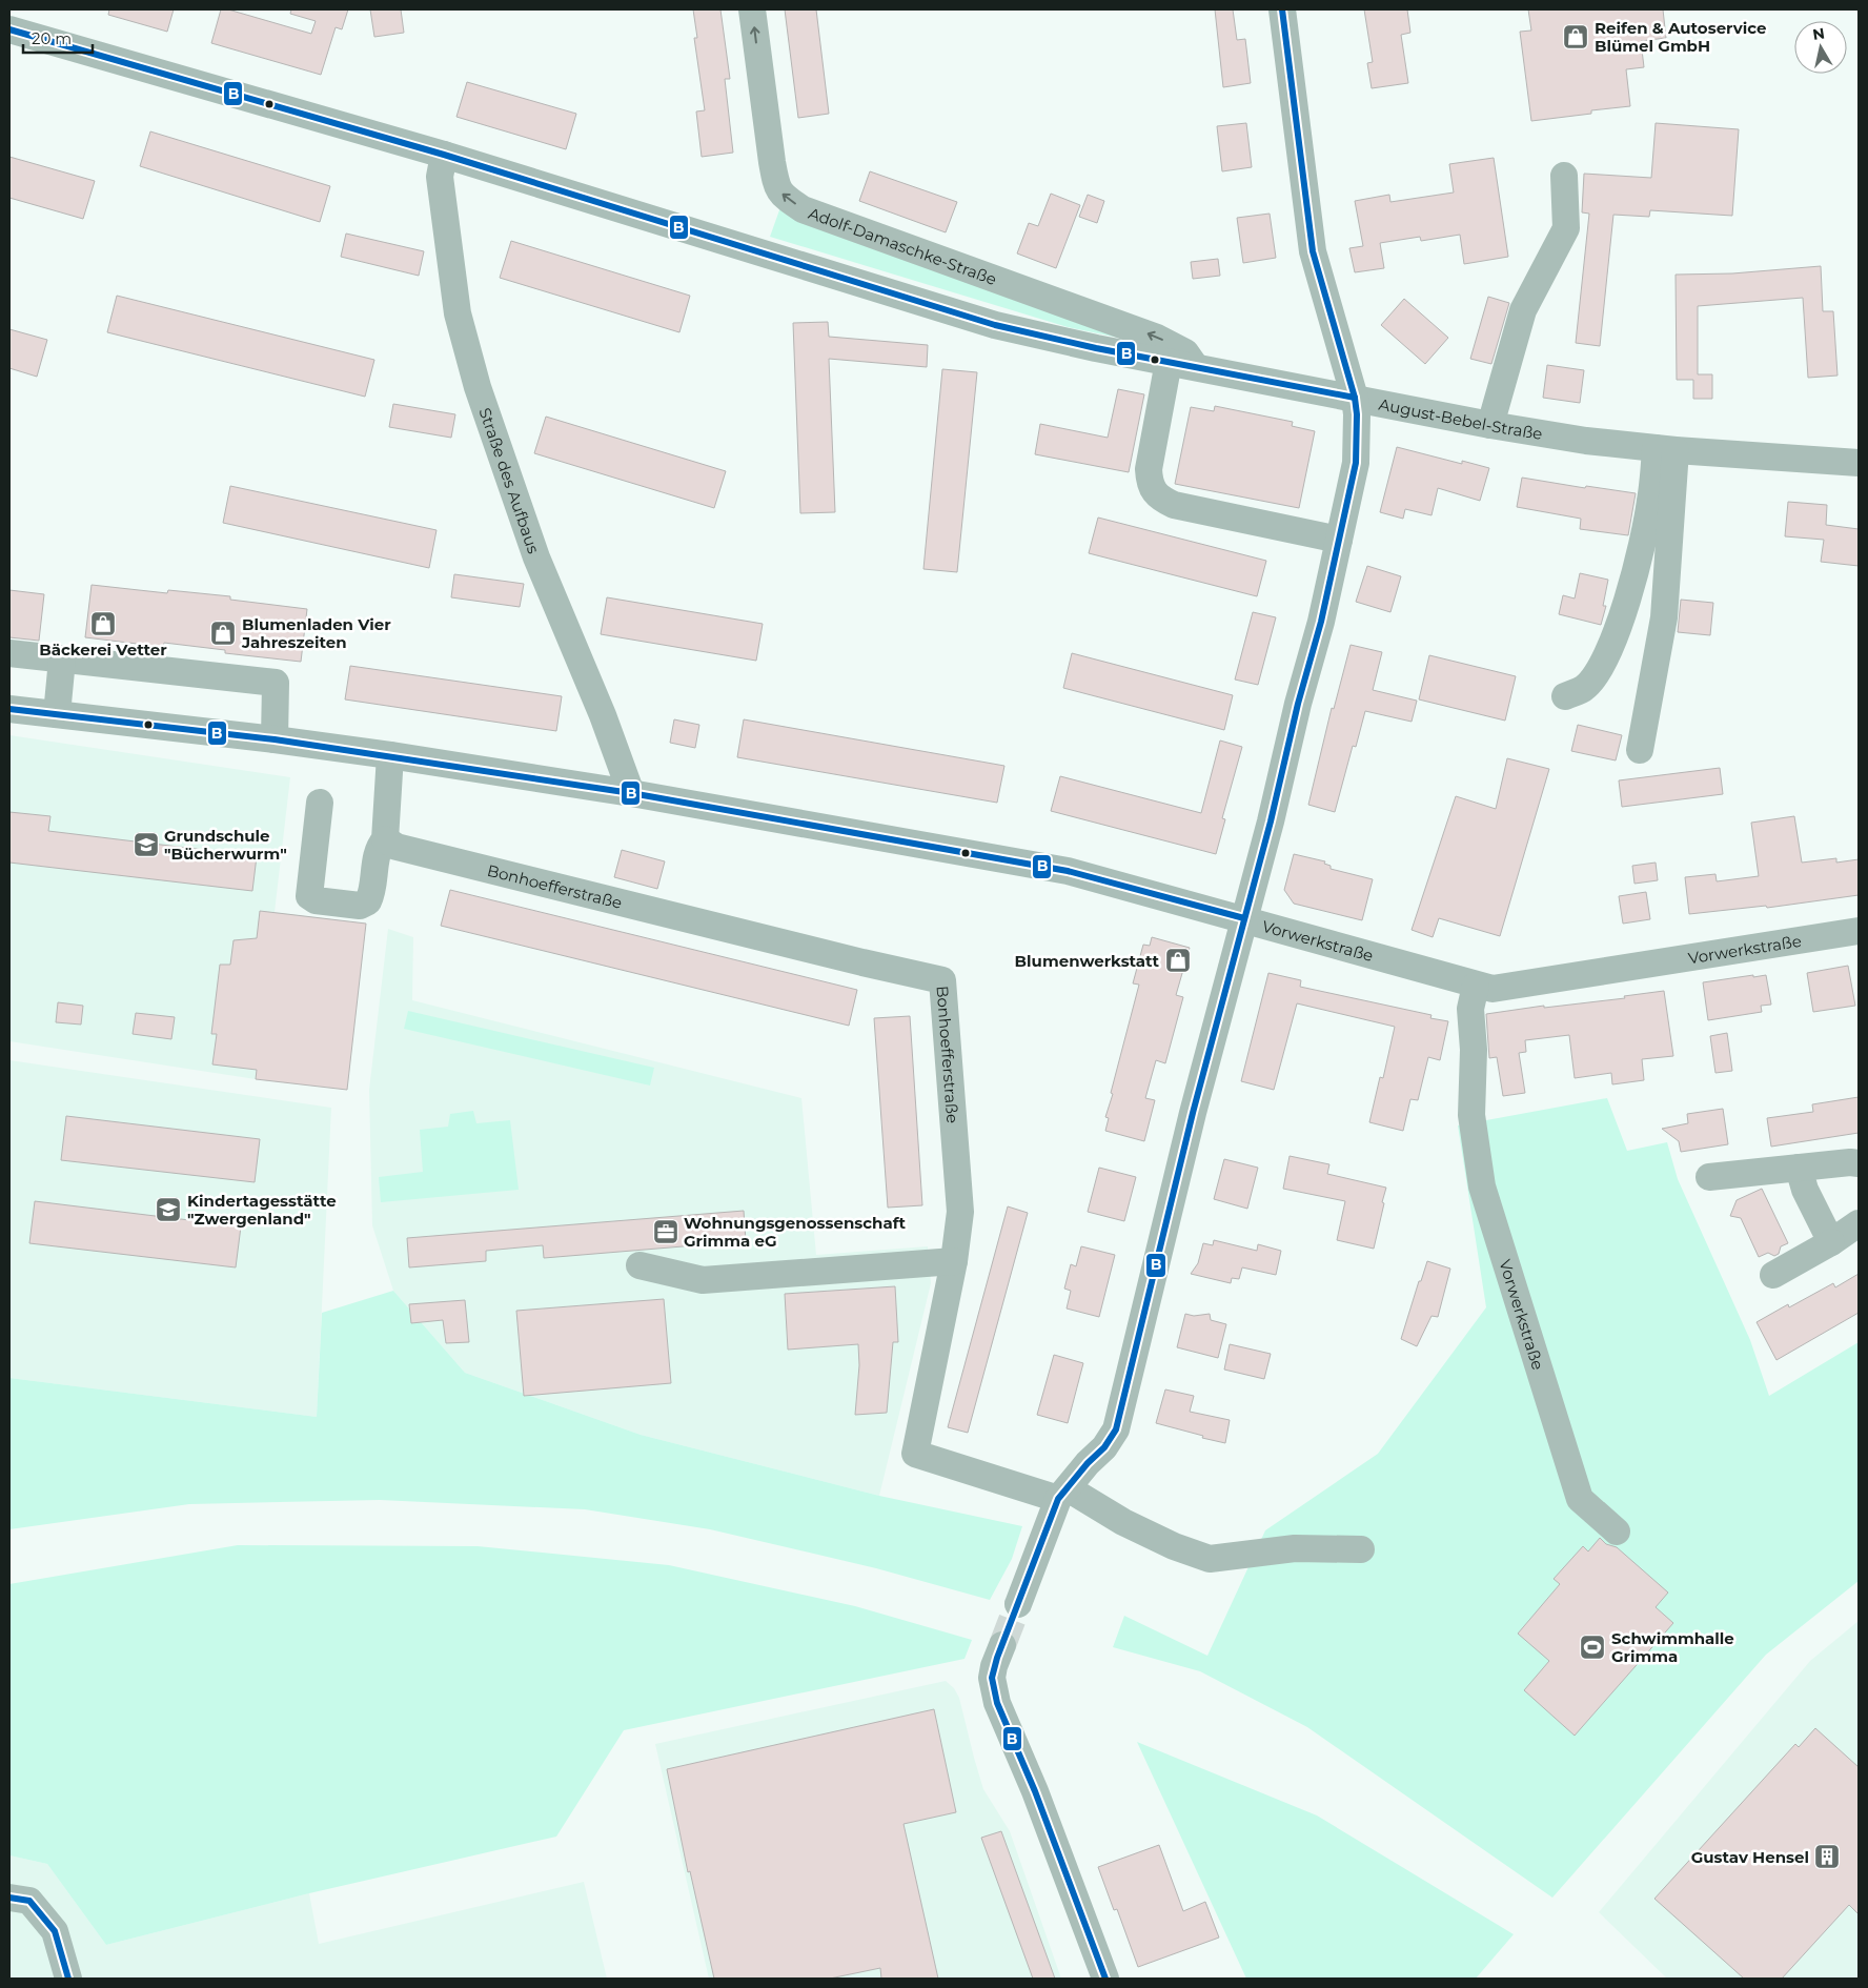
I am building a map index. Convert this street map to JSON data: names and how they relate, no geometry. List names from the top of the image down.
{
  "streets": {
    "street": [
      "Adolf-Damaschke-Straße",
      "August-Bebel-Straße",
      "Straße des Aufbaus",
      "Bonhoefferstraße",
      "Vorwerkstraße"
    ]
  },
  "crossings": [
    ["Adolf-Damaschke-Straße", "August-Bebel-Straße"],
    ["August-Bebel-Straße", "Straße des Aufbaus"],
    ["Straße des Aufbaus", "Vorwerkstraße"]
  ],
  "one_way": ["Adolf-Damaschke-Straße"],
  "places": {
    "shop": [
      "Reifen & Autoservice Blümel GmbH",
      "Bäckerei Vetter",
      "Blumenladen Vier Jahreszeiten",
      "Blumenwerkstatt"
    ],
    "school or university": ["Grundschule \"Bücherwurm\"", "Kindertagesstätte \"Zwergenland\""],
    "office": ["Wohnungsgenossenschaft Grimma eG"],
    "sports": ["Schwimmhalle Grimma"],
    "building": ["Gustav Hensel"]
  },
  "lines": ["transit line B"],
  "scale_bar": "20 m",
  "north": "top"
}
